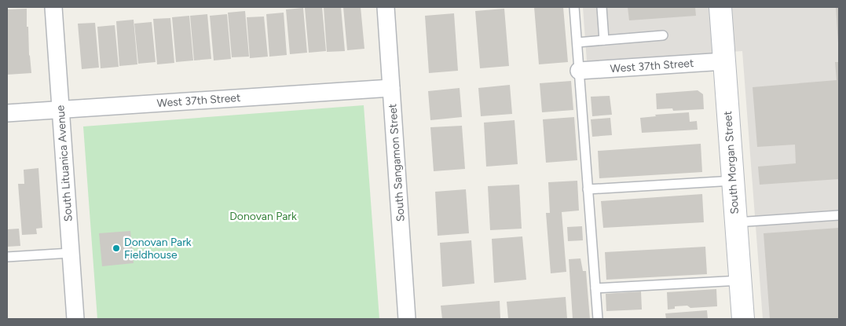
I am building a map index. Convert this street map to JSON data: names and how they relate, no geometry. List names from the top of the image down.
{
  "streets": {
    "street": [
      "West 37th Street",
      "South Sangamon Street",
      "South Morgan Street",
      "South Lituanica Avenue"
    ]
  },
  "crossings": [
    ["West 37th Street", "South Sangamon Street"],
    ["West 37th Street", "South Morgan Street"],
    ["West 37th Street", "South Lituanica Avenue"]
  ],
  "parks": ["Donovan Park"],
  "places": ["Donovan Park Fieldhouse"]
}
